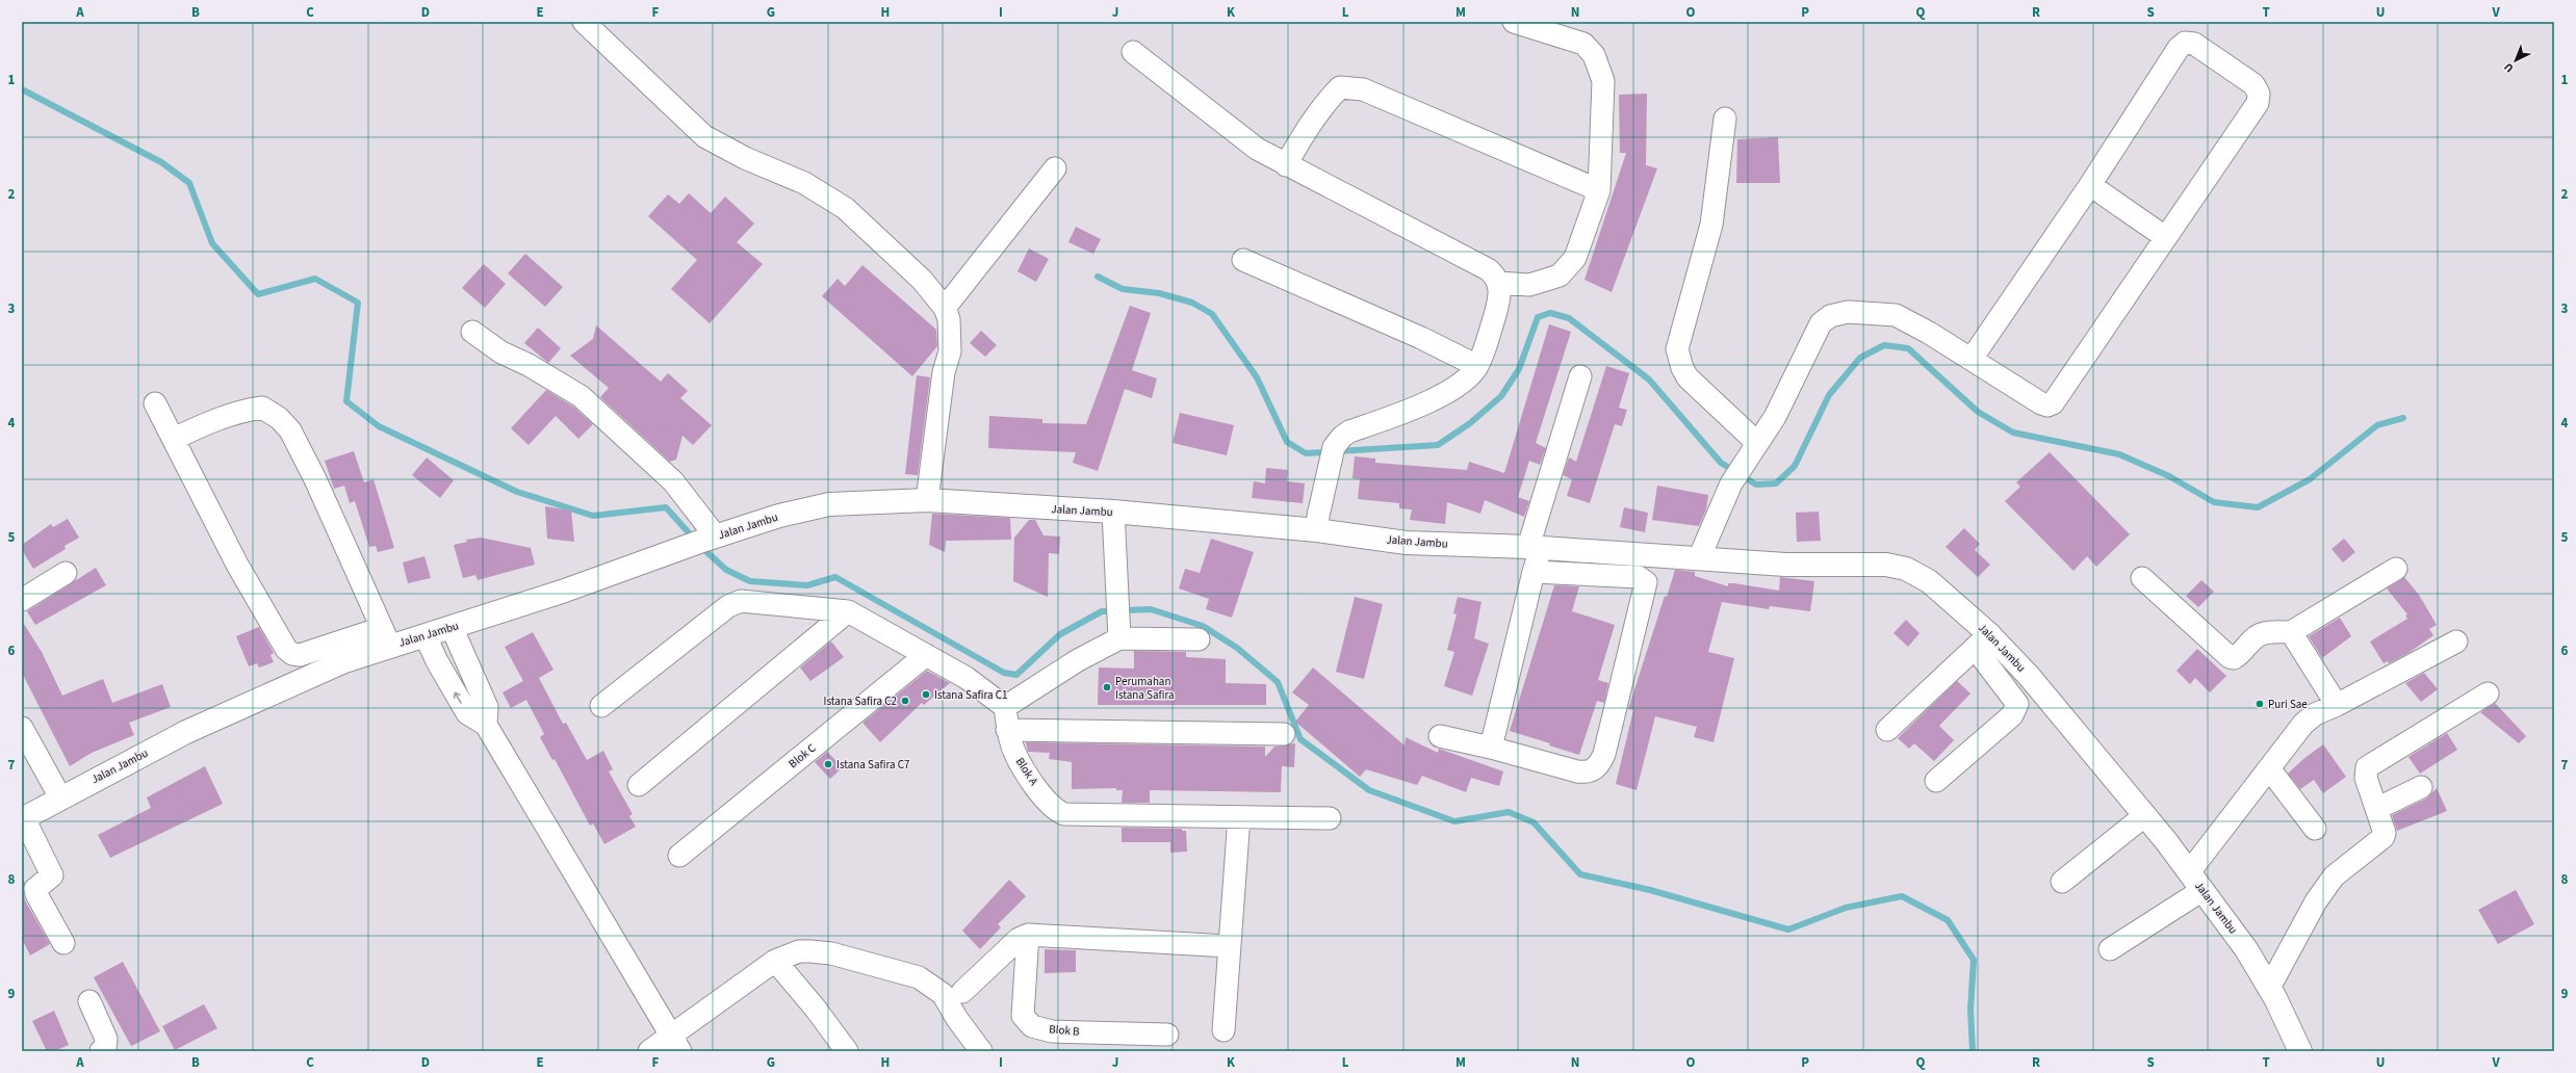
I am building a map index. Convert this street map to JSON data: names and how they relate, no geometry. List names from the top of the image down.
{
  "streets": {
    "street": [
      "Jalan Jambu",
      "Blok C",
      "Blok A",
      "Blok B"
    ]
  },
  "places": [
    "Perumahan Istana Safira",
    "Istana Safira C1",
    "Istana Safira C2",
    "Puri Sae",
    "Istana Safira C7"
  ],
  "north": "bottom left",
  "grid": {
    "columns": [
      "A",
      "B",
      "C",
      "D",
      "E",
      "F",
      "G",
      "H",
      "I",
      "J",
      "K",
      "L",
      "M",
      "N",
      "O",
      "P",
      "Q",
      "R",
      "S",
      "T",
      "U",
      "V"
    ],
    "rows": [
      "1",
      "2",
      "3",
      "4",
      "5",
      "6",
      "7",
      "8",
      "9"
    ]
  }
}
